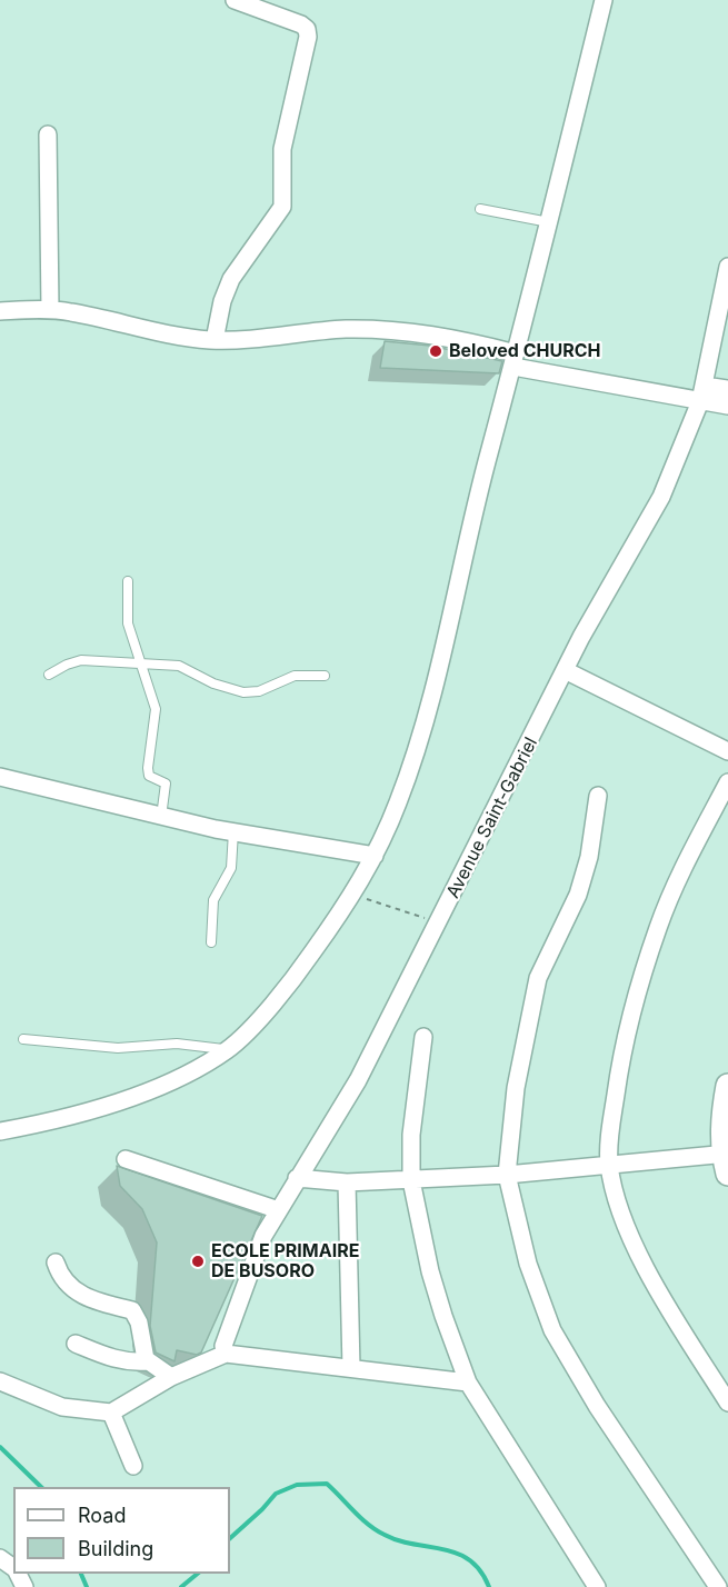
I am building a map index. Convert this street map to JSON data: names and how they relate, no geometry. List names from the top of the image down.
{
  "streets": {
    "street": ["Avenue Saint-Gabriel"]
  },
  "places": ["Beloved CHURCH", "ECOLE PRIMAIRE DE BUSORO"],
  "legend": ["Road", "Building"]
}
